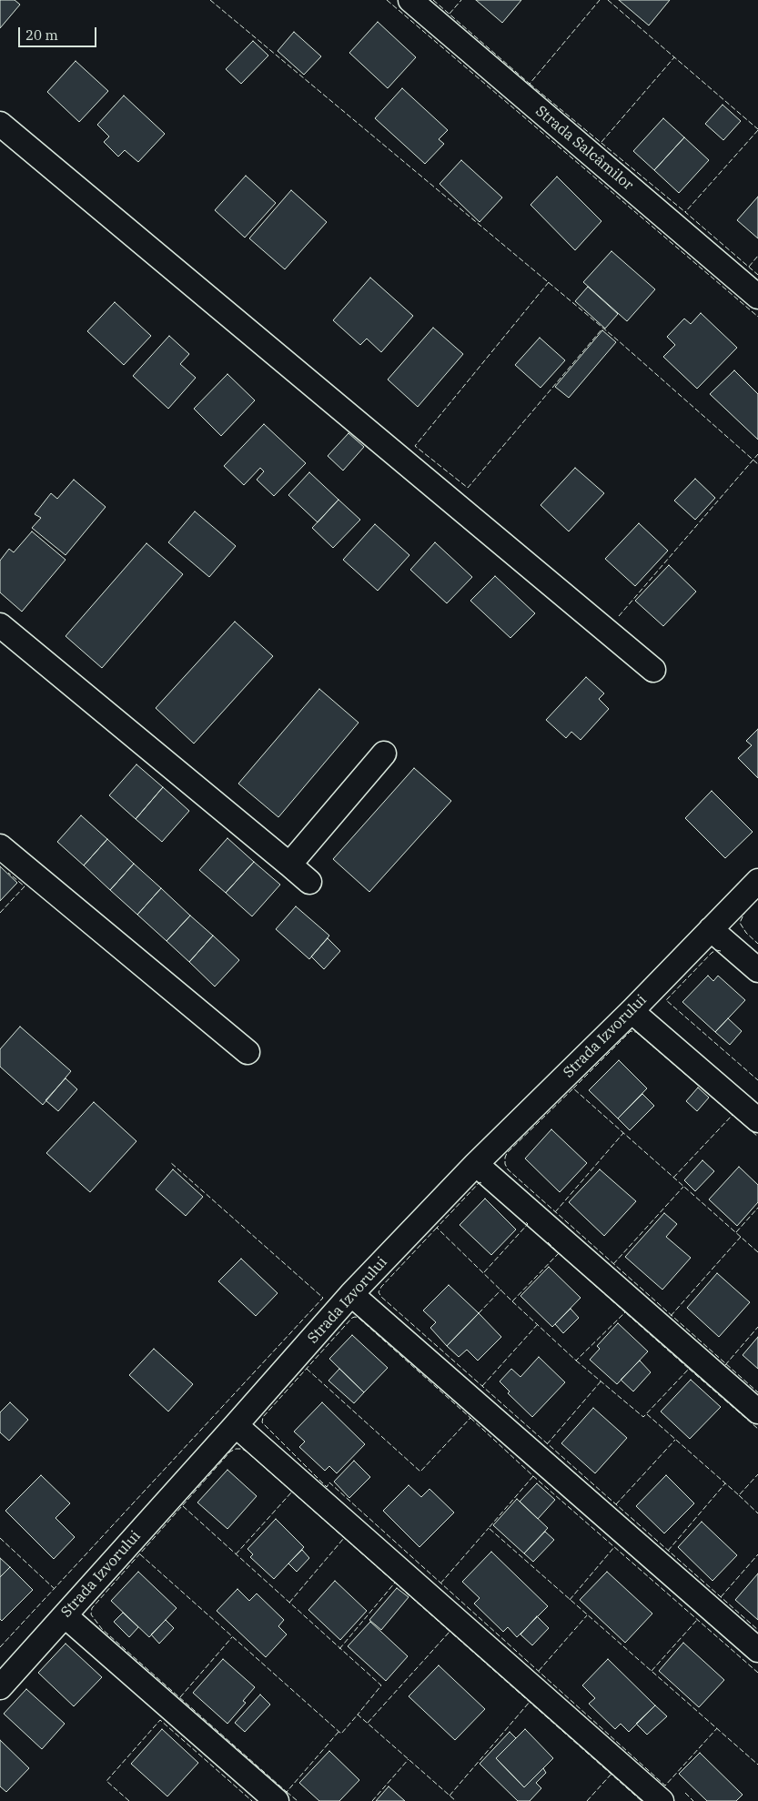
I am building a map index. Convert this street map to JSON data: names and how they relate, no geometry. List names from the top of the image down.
{
  "streets": {
    "street": ["Strada Salcâmilor", "Strada Izvorului"]
  },
  "scale_bar": "20 m"
}
